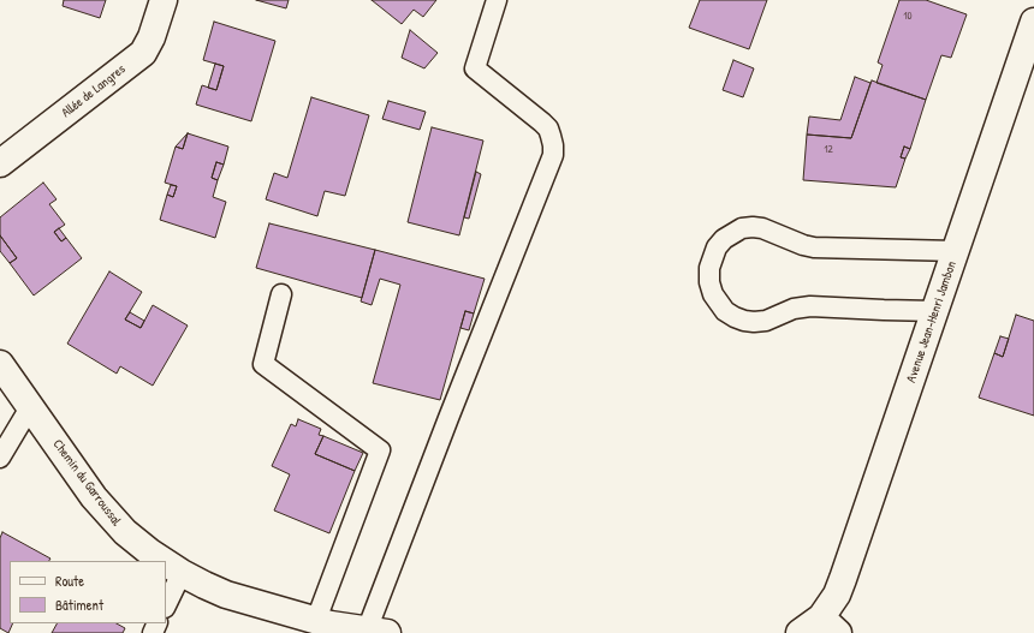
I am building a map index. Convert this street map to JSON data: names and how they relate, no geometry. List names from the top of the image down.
{
  "streets": {
    "street": ["Allée de Langres", "Avenue Jean-Henri Jambon", "Chemin du Garroussal"]
  },
  "house_numbers": ["10", "12"],
  "legend": ["Route", "Bâtiment"]
}
